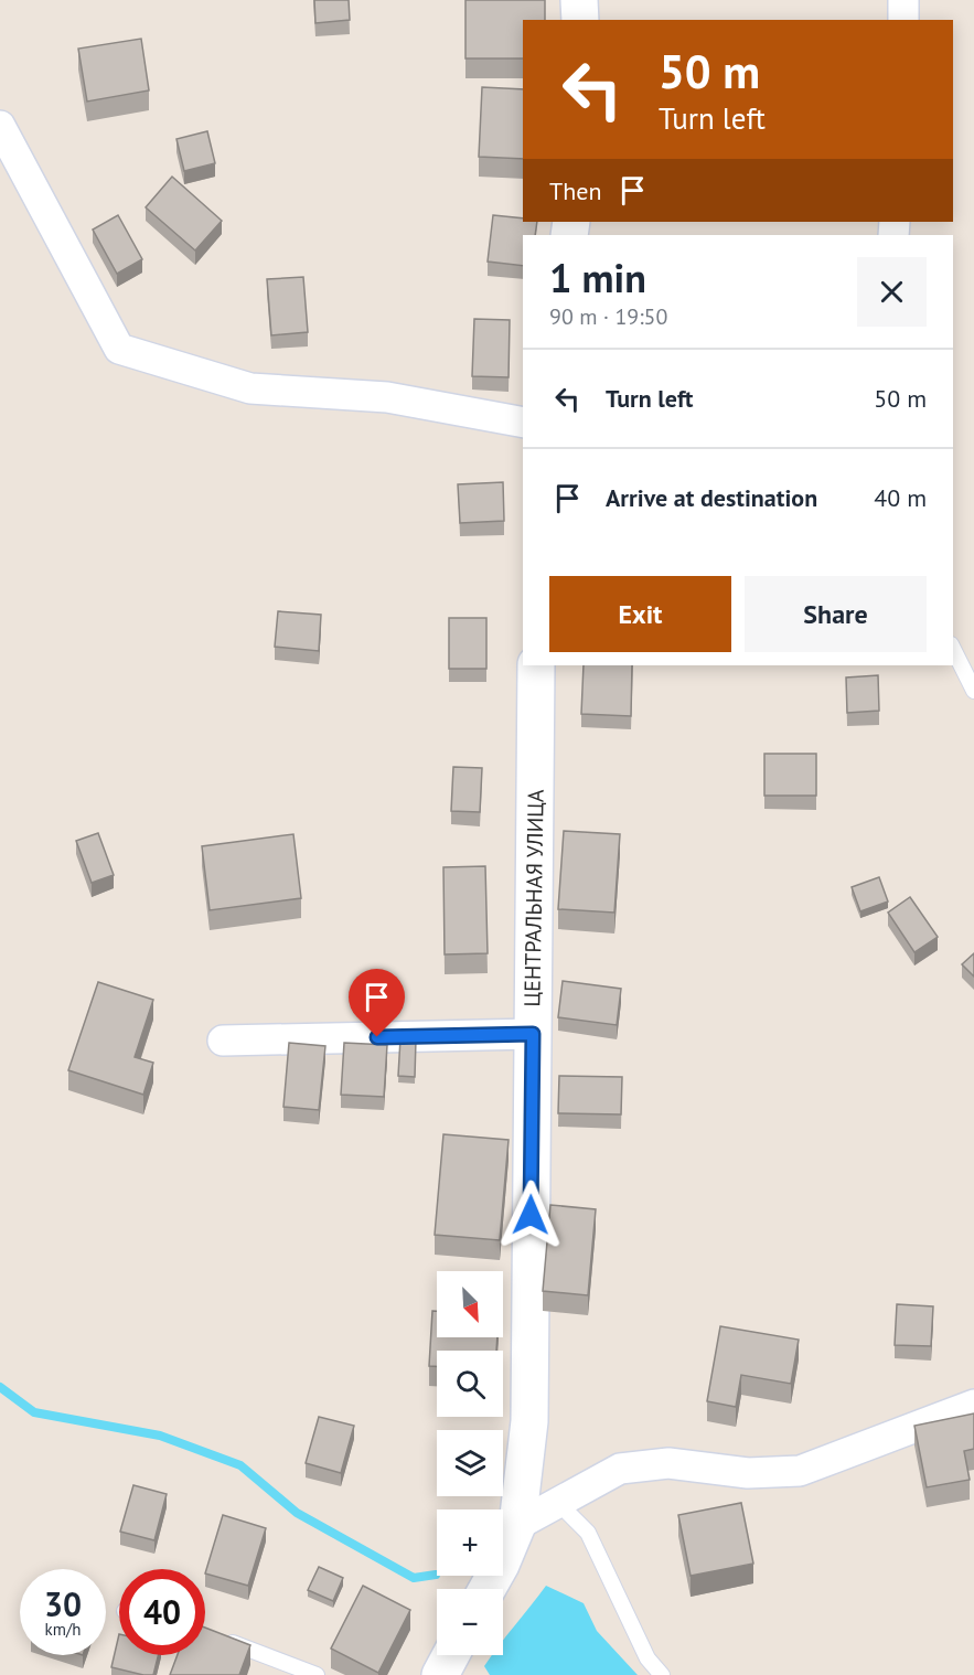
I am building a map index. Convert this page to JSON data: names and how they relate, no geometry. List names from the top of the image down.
{
  "streets": {
    "street": ["ЦЕНТРАЛЬНАЯ УЛИЦА"]
  },
  "north": "bottom right",
  "page": {
    "turn": ["50 m", "Turn left"],
    "then": "Then",
    "heading": ["1 min", "90 m · 19:50"],
    "list": [
      {
        "name": "Turn left",
        "value": "50 m"
      },
      {
        "name": "Arrive at destination",
        "value": "40 m"
      }
    ],
    "buttons": ["Exit", "Share"],
    "map_buttons": ["+", "−"],
    "speed": "30 km/h",
    "limit": "40"
  }
}
